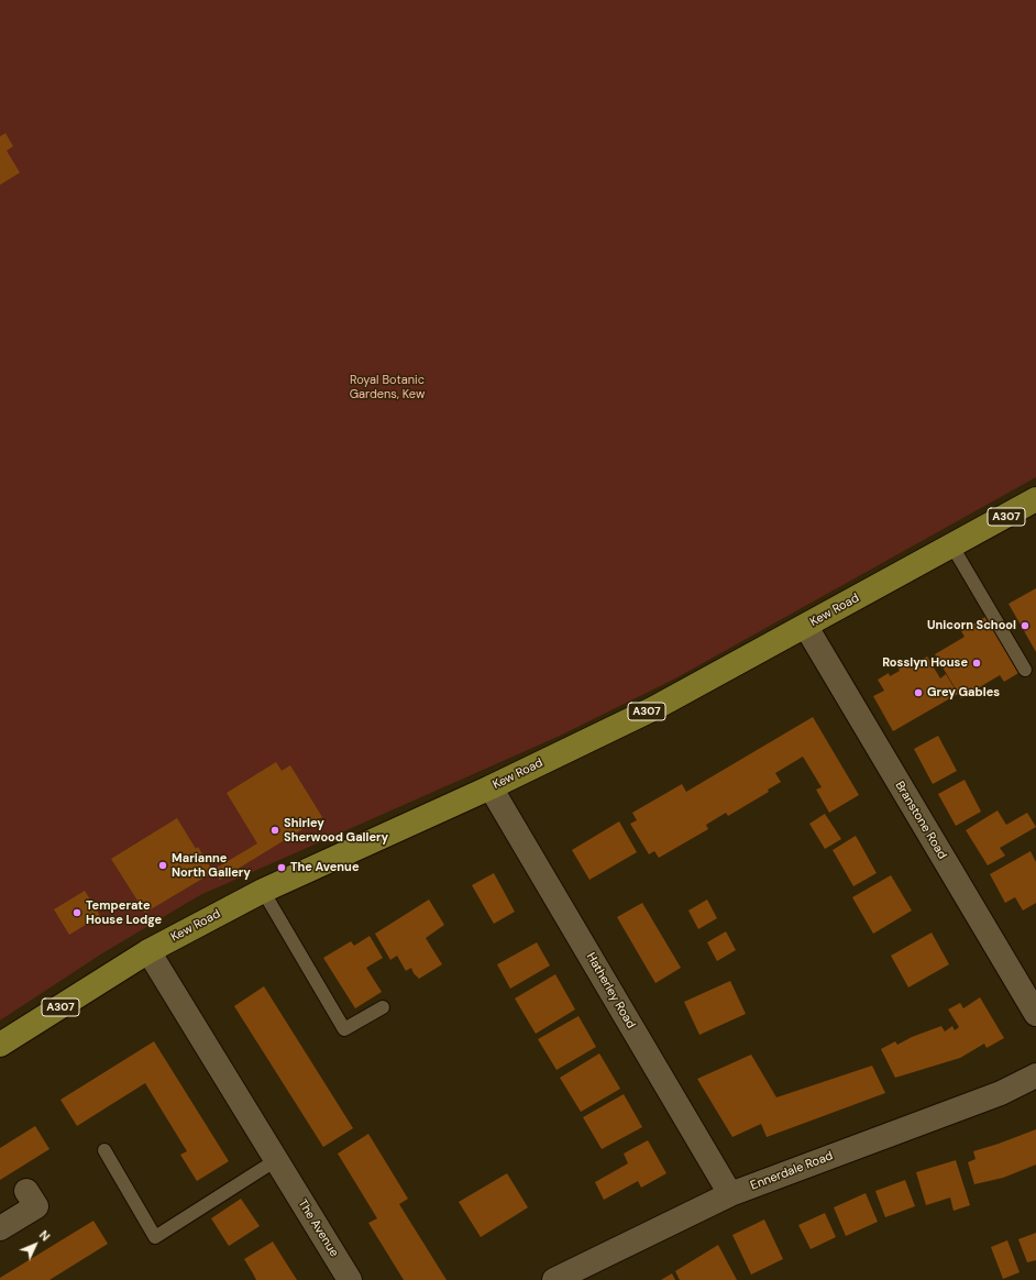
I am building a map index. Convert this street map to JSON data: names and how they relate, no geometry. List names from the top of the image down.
{
  "streets": {
    "main road": ["A307", "Kew Road"],
    "street": [
      "Branstone Road",
      "Hatherley Road",
      "Ennerdale Road",
      "The Avenue"
    ]
  },
  "crossings": [
    ["Kew Road", "Branstone Road"],
    ["Kew Road", "Hatherley Road"],
    ["Kew Road", "The Avenue"],
    ["Hatherley Road", "Ennerdale Road"]
  ],
  "parks": ["Royal Botanic Gardens, Kew"],
  "places": [
    "Unicorn School",
    "Rosslyn House",
    "Grey Gables",
    "Shirley Sherwood Gallery",
    "Marianne North Gallery",
    "The Avenue",
    "Temperate House Lodge"
  ],
  "north": "top right"
}
